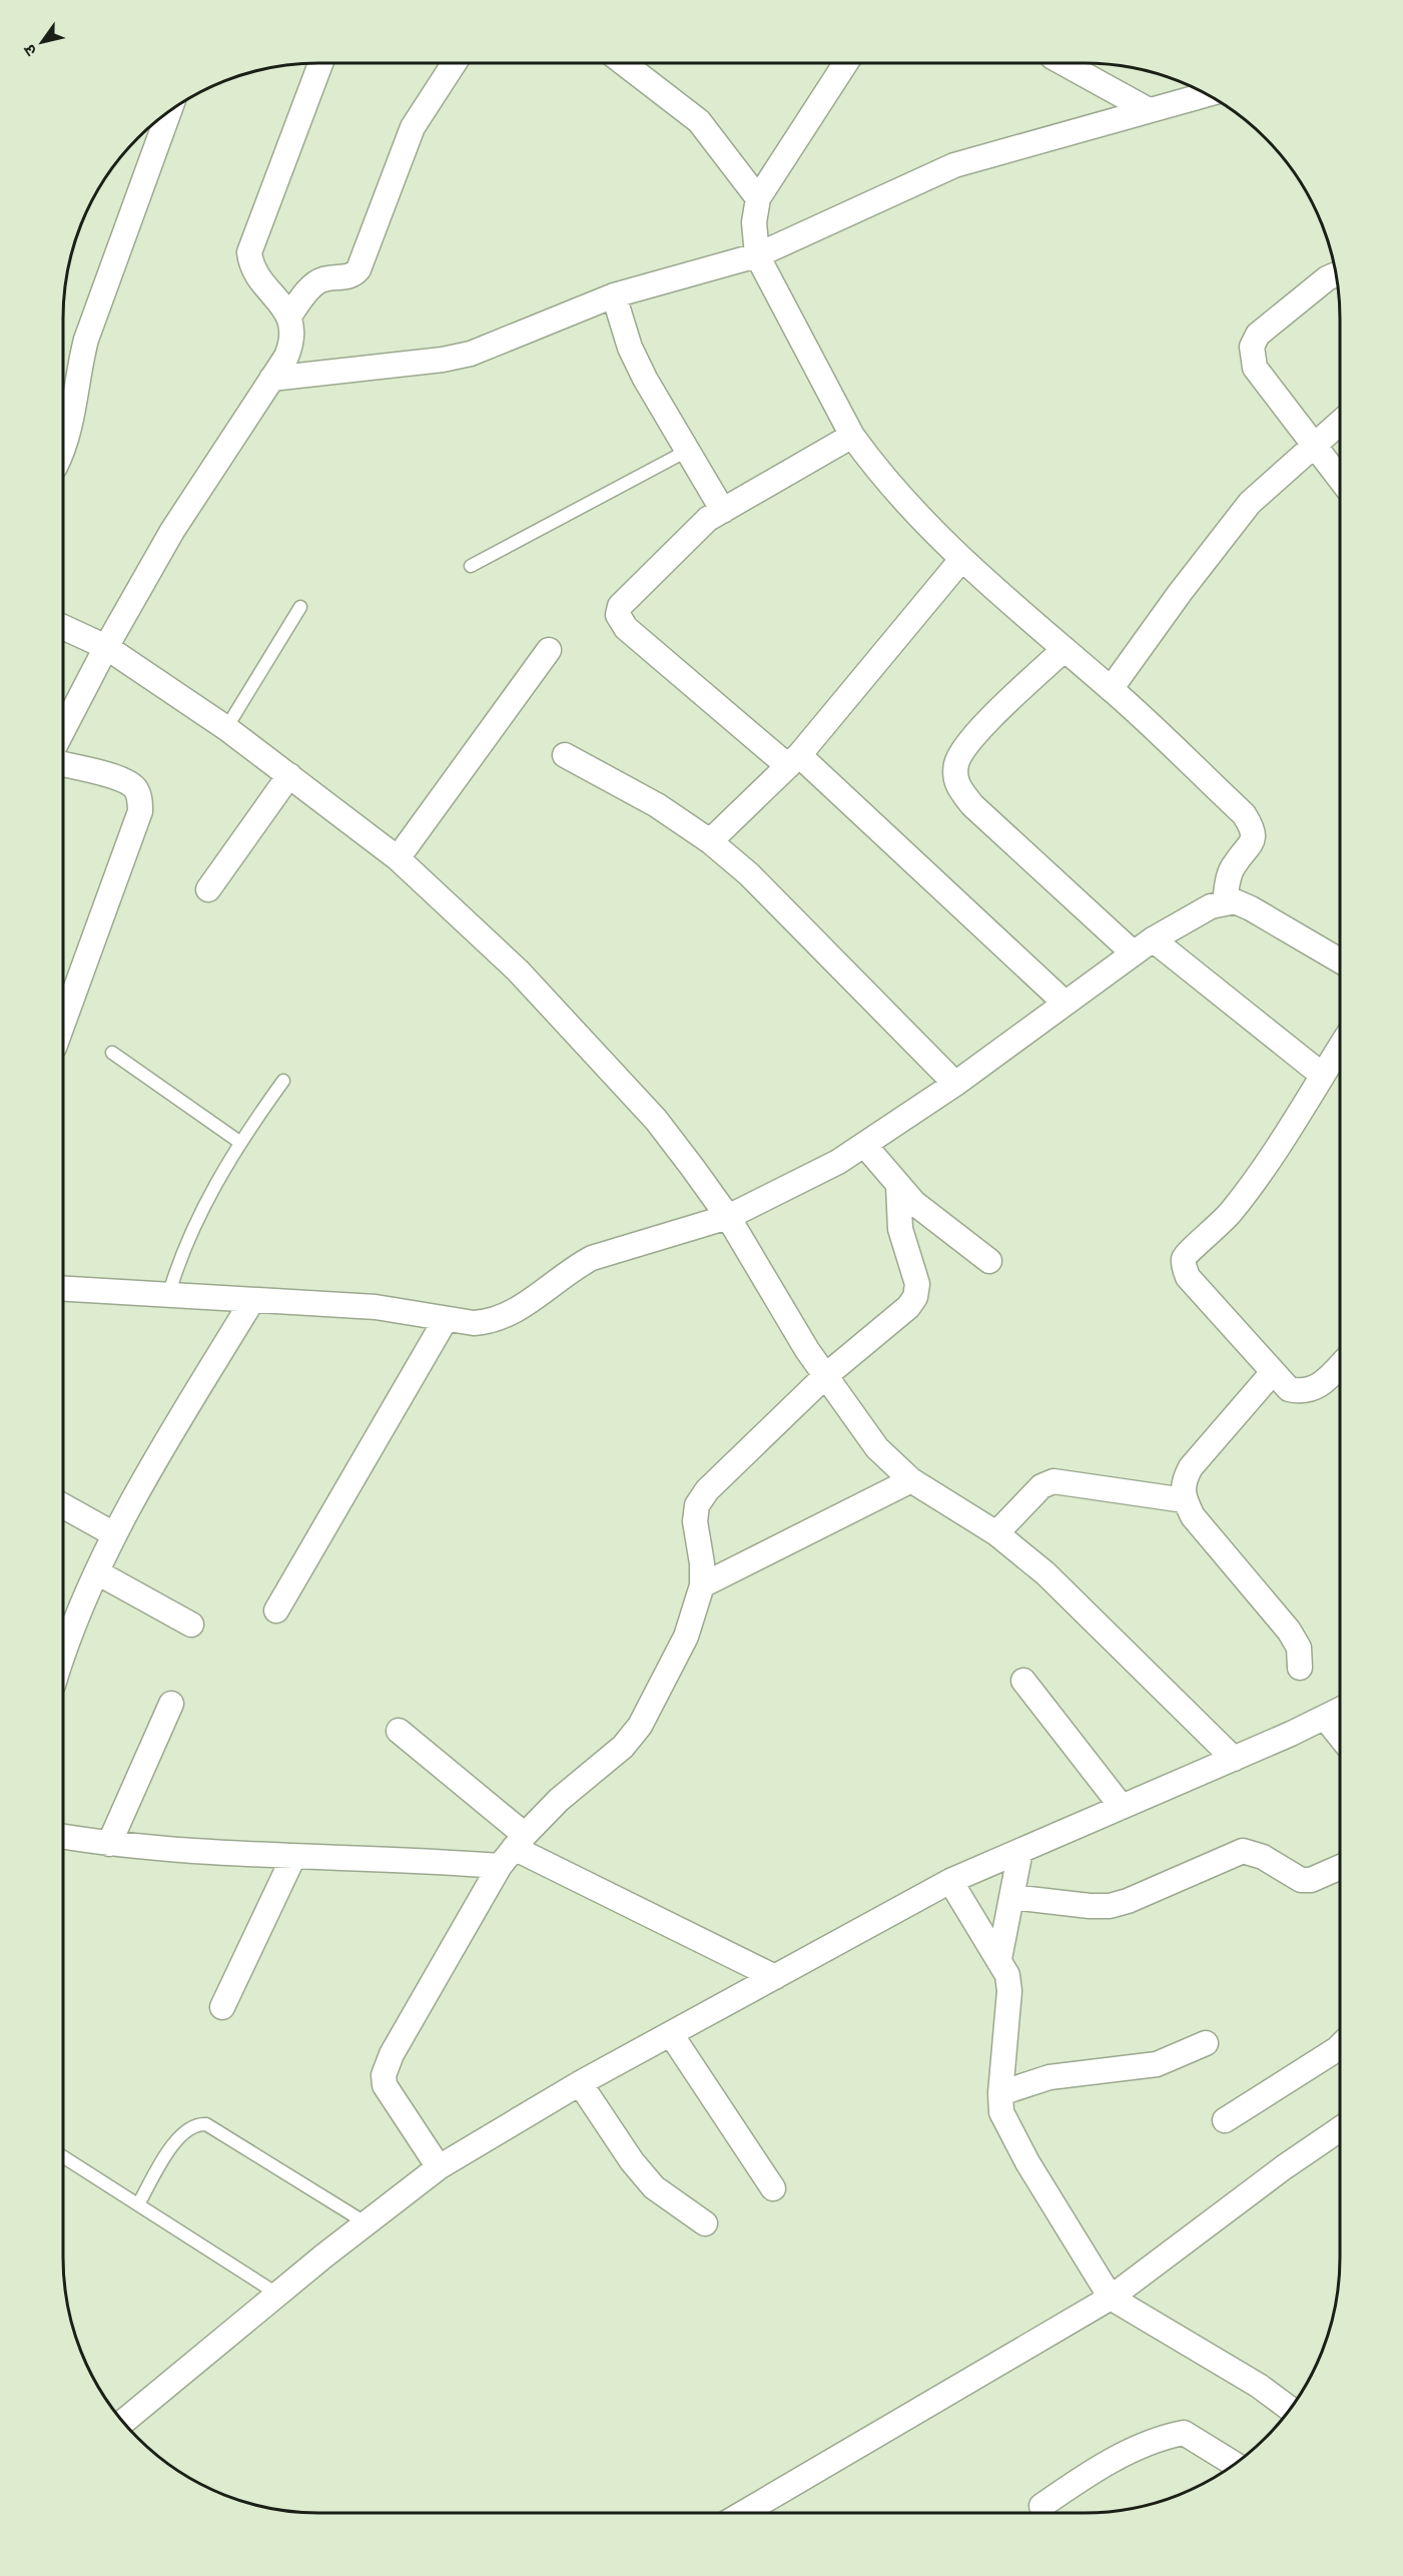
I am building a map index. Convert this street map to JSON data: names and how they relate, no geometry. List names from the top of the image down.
{
  "north": "bottom left"
}
